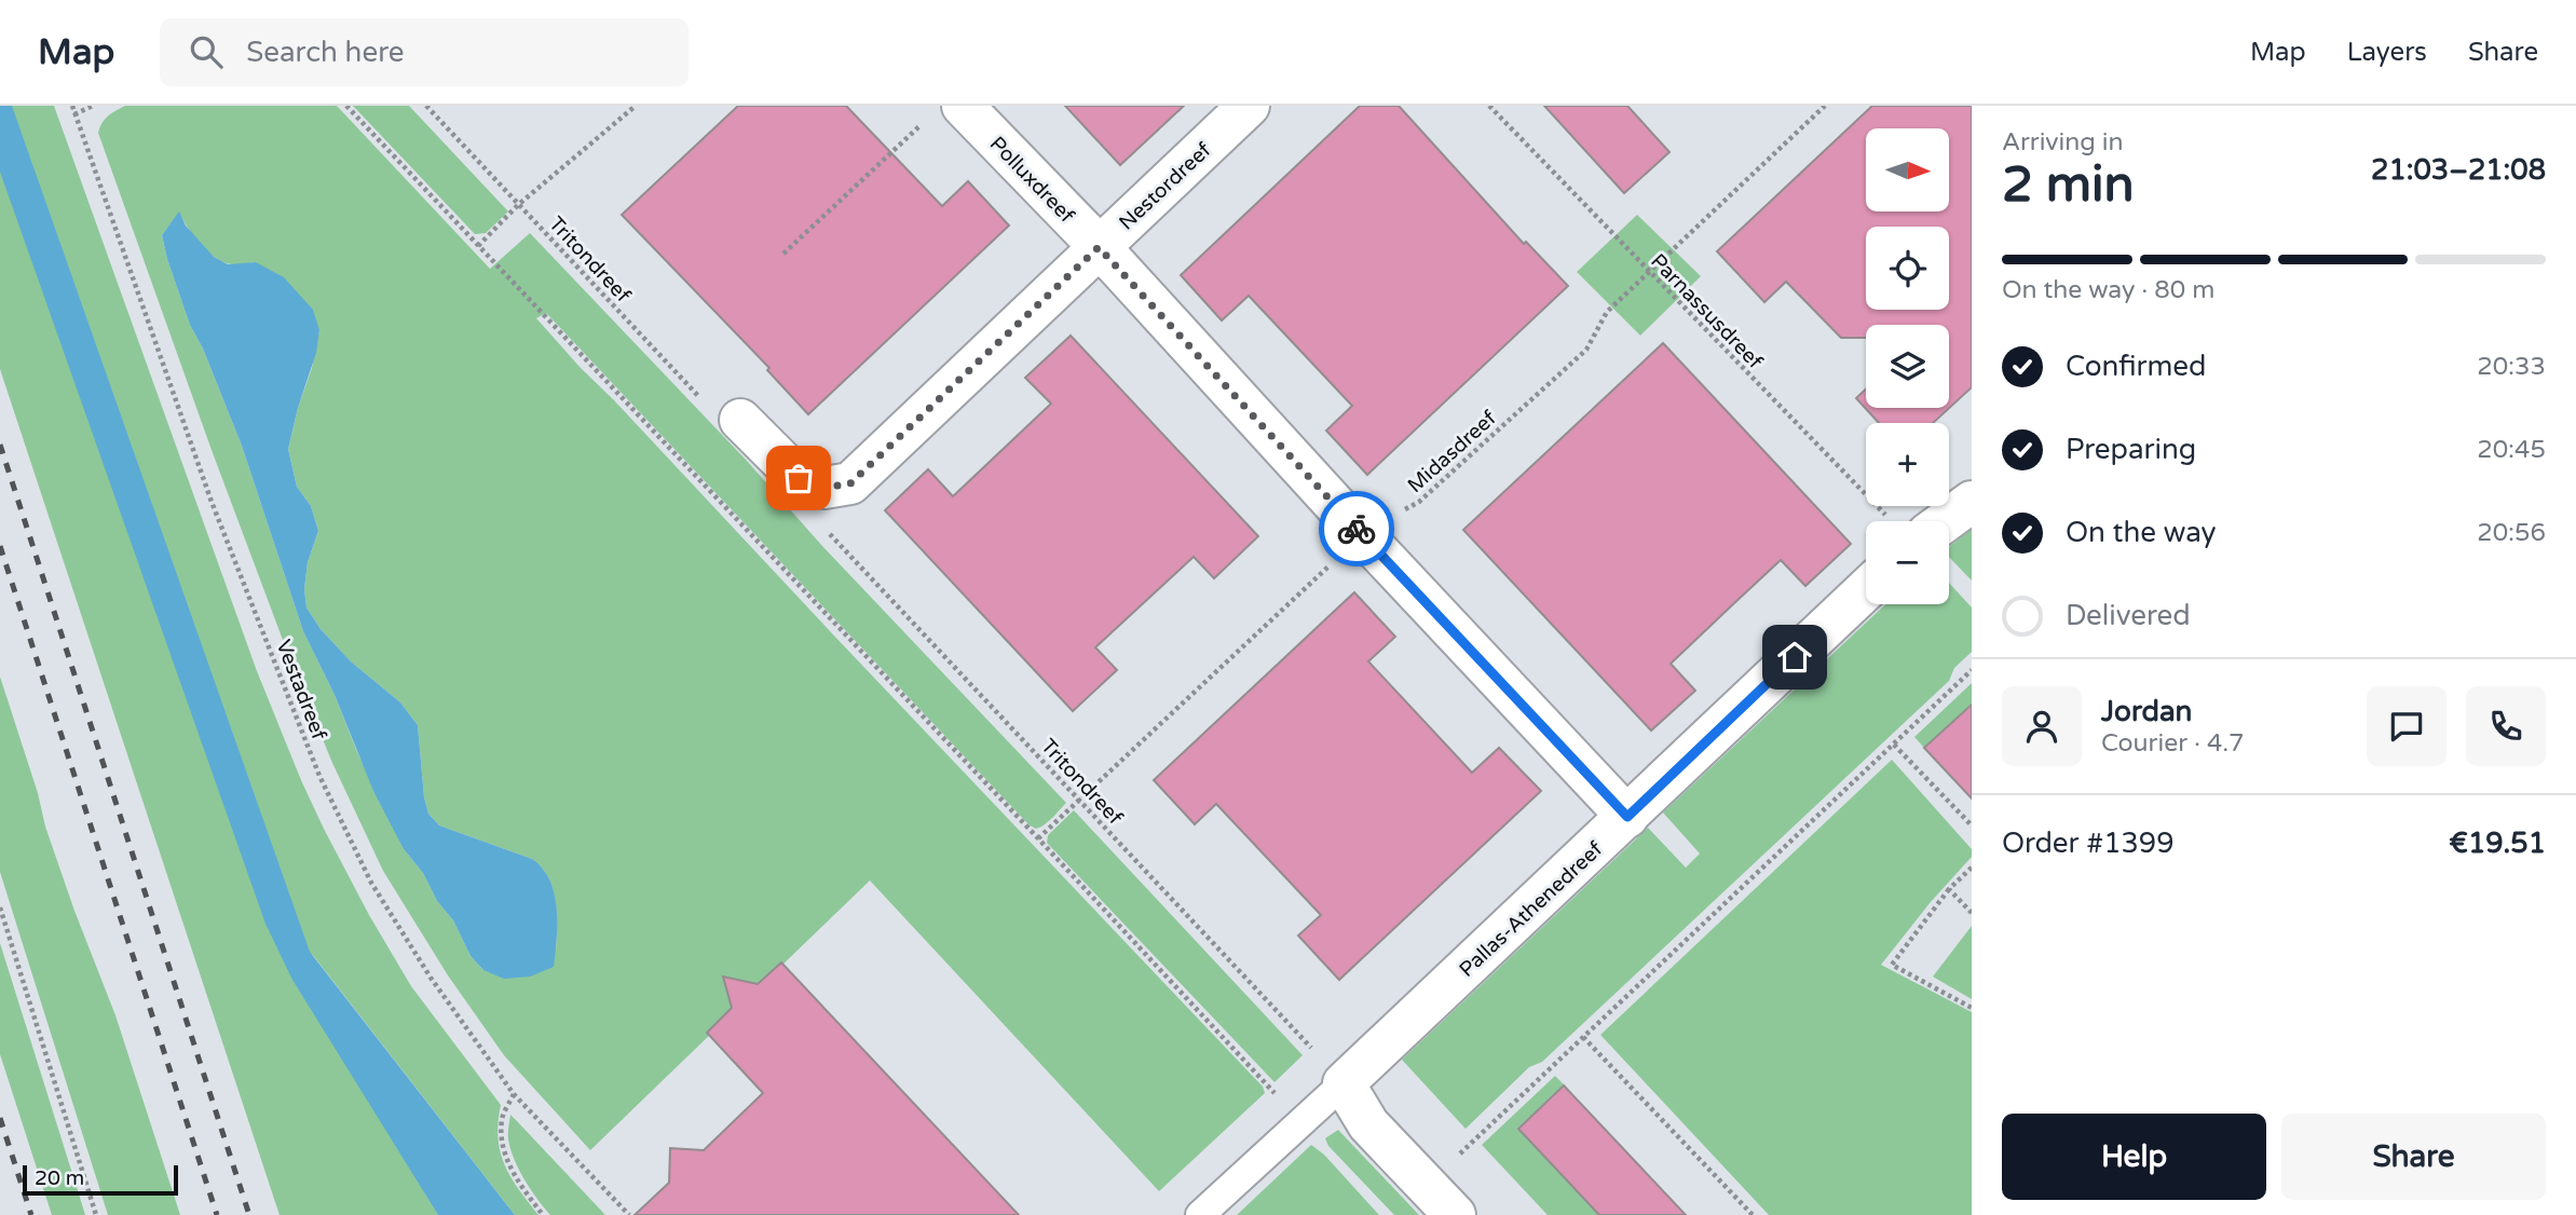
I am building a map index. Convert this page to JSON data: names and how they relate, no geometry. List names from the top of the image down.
{
  "streets": {
    "street": ["Polluxdreef", "Nestordreef", "Pallas-Athenedreef"],
    "path": [
      "Tritondreef",
      "Parnassusdreef",
      "Midasdreef",
      "Vestadreef"
    ]
  },
  "crossings": [
    ["Polluxdreef", "Nestordreef"],
    ["Polluxdreef", "Midasdreef"],
    ["Polluxdreef", "Pallas-Athenedreef"],
    ["Nestordreef", "Tritondreef"],
    ["Tritondreef", "Midasdreef"],
    ["Tritondreef", "Pallas-Athenedreef"],
    ["Parnassusdreef", "Midasdreef"]
  ],
  "scale_bar": "20 m",
  "north": "right",
  "page": {
    "header": "Map",
    "search": "Search here",
    "nav": ["Map", "Layers", "Share"],
    "heading": ["2 min", "Arriving in", "21:03–21:08"],
    "panel": [
      "Jordan",
      "Courier · 4.7",
      "Order #1399",
      "€19.51"
    ],
    "map_buttons": ["+", "−"],
    "bar": "On the way · 80 m",
    "list": [
      ["Confirmed", "20:33"],
      ["Preparing", "20:45"],
      ["On the way", "20:56"],
      "Delivered"
    ],
    "buttons": ["Help", "Share"],
    "scale": "20 m"
  }
}
